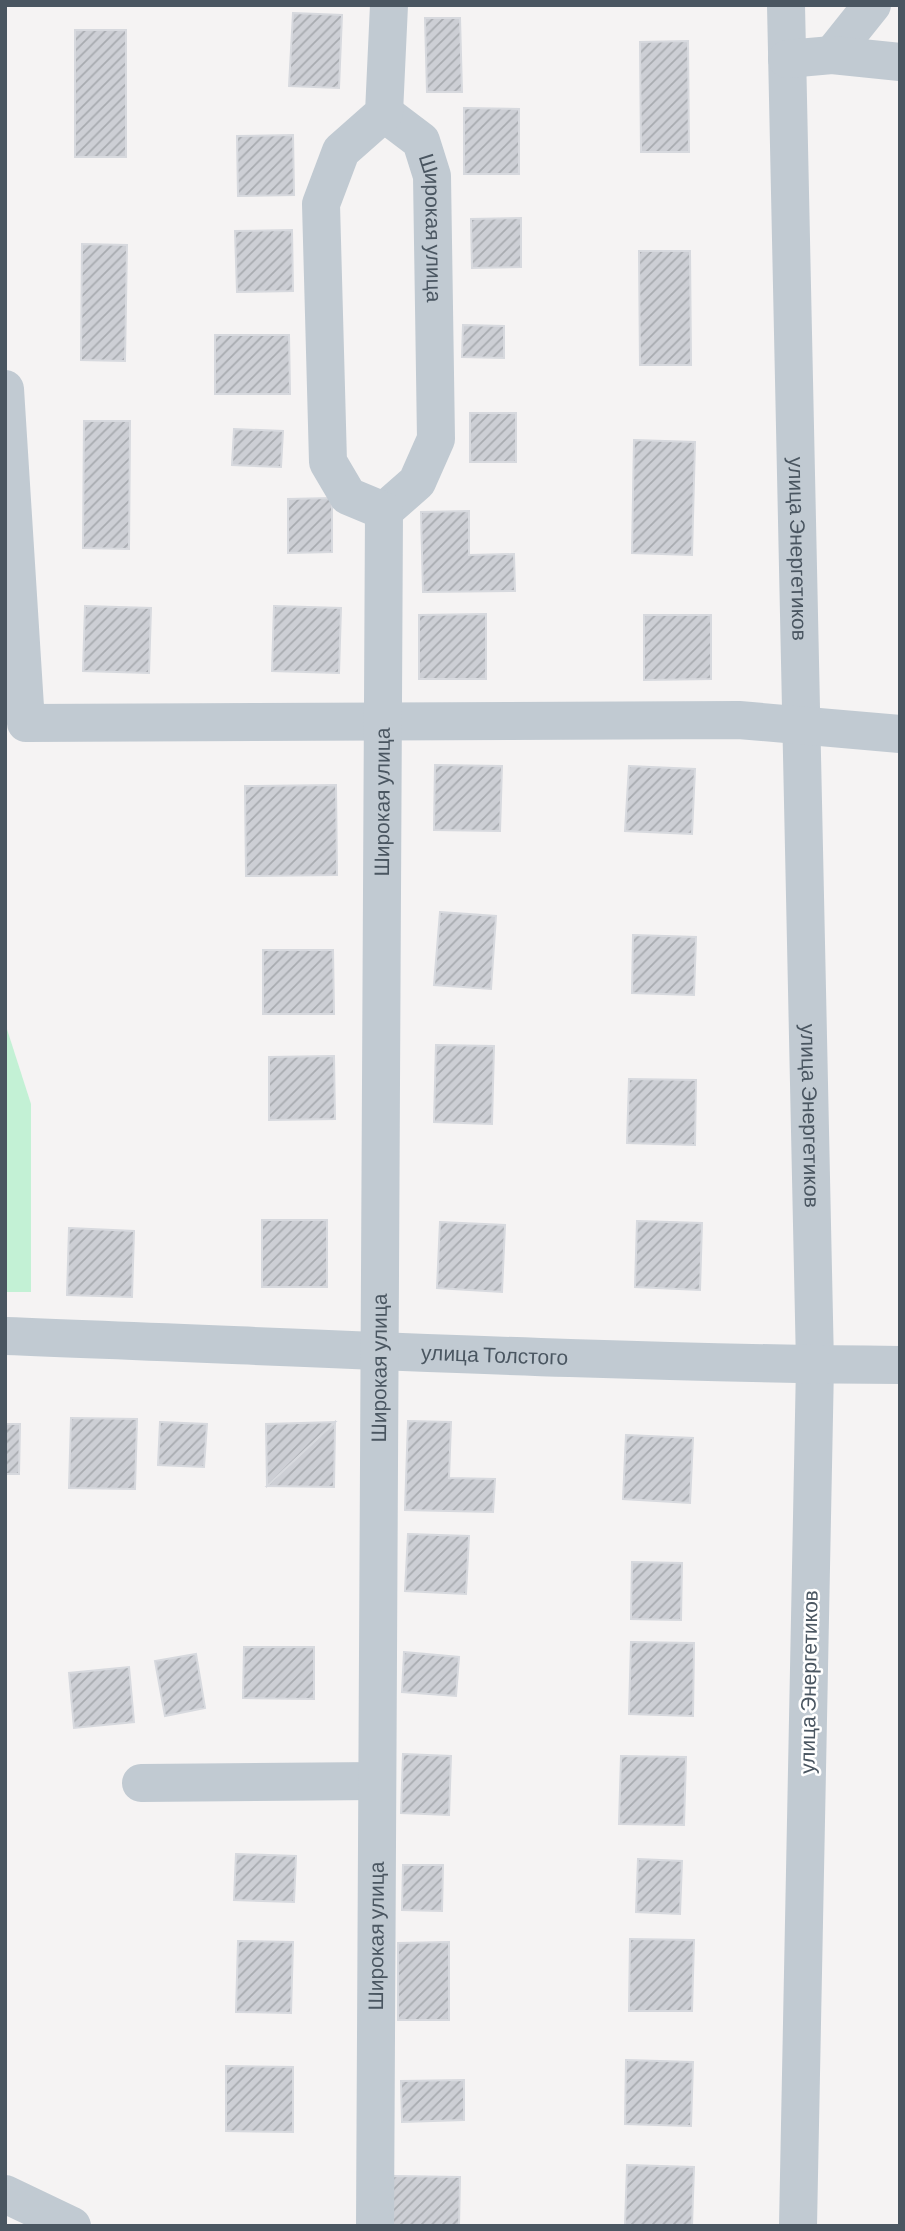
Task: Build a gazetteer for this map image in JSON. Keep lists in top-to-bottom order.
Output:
{
  "streets": {
    "street": ["Широкая улица", "улица Энергетиков", "улица Толстого"]
  },
  "crossings": [
    ["Широкая улица", "улица Толстого"],
    ["улица Энергетиков", "улица Толстого"]
  ]
}
